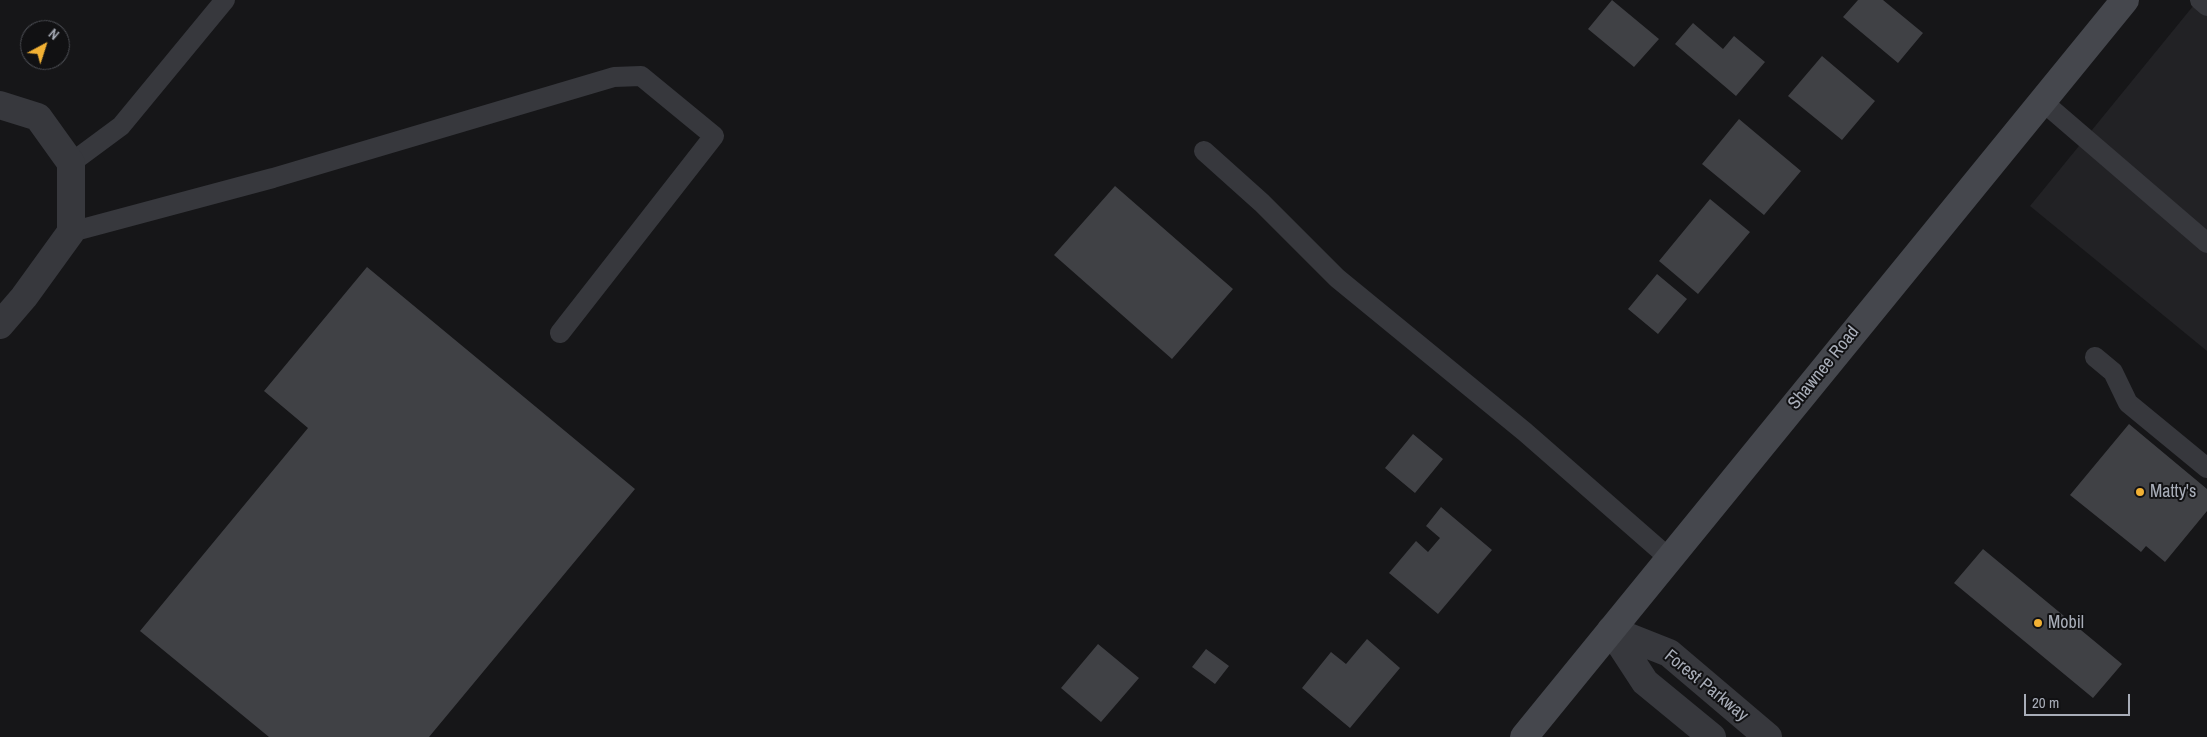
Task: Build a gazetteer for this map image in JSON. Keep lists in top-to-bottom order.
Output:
{
  "streets": {
    "main road": ["Shawnee Road"],
    "street": ["Forest Parkway"]
  },
  "crossings": [
    ["Shawnee Road", "Forest Parkway"]
  ],
  "places": ["Matty's", "Mobil"],
  "scale_bar": "20 m",
  "north": "top right"
}
